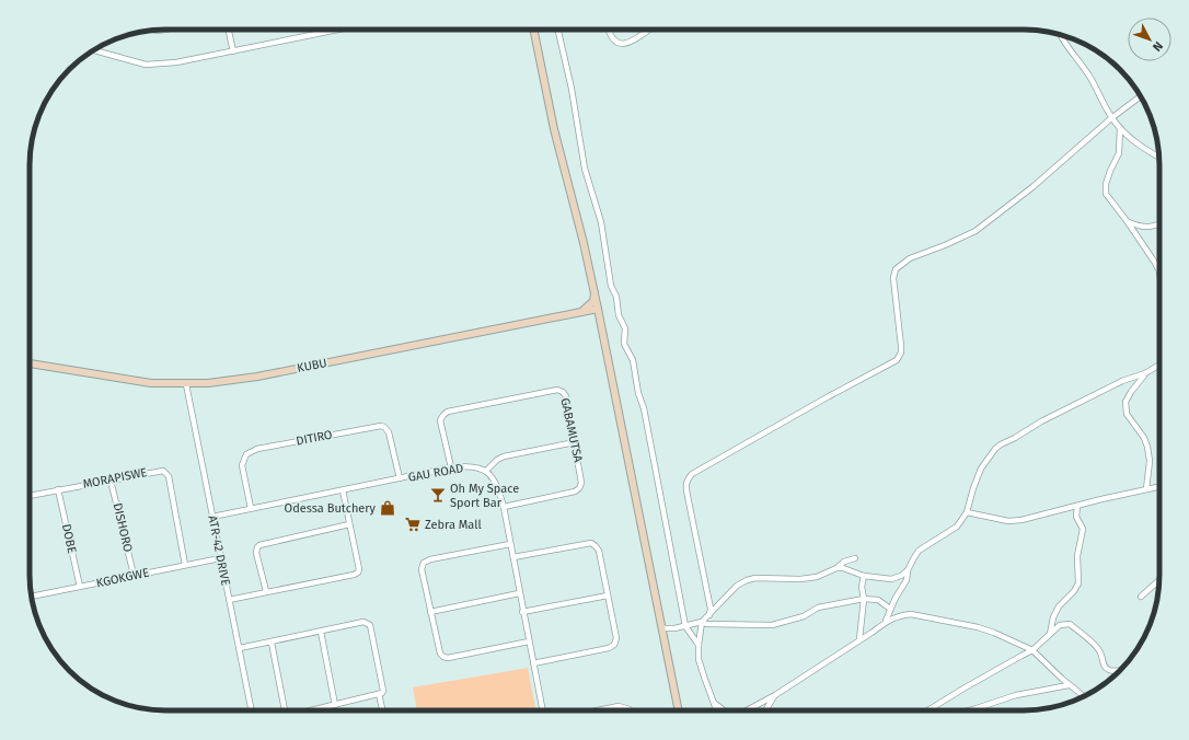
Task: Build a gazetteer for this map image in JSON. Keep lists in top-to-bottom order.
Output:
{
  "streets": {
    "main road": ["KUBU"],
    "street": [
      "GABAMUTSA",
      "DITIRO",
      "GAU ROAD",
      "MORAPISWE",
      "DISHORO",
      "DOBE",
      "ATR-42 DRIVE",
      "KGOKGWE"
    ]
  },
  "crossings": [
    ["KUBU", "ATR-42 DRIVE"],
    ["GABAMUTSA", "GAU ROAD"],
    ["DITIRO", "GAU ROAD"],
    ["GAU ROAD", "ATR-42 DRIVE"],
    ["MORAPISWE", "DISHORO"],
    ["MORAPISWE", "DOBE"],
    ["MORAPISWE", "KGOKGWE"],
    ["DISHORO", "KGOKGWE"],
    ["DOBE", "KGOKGWE"],
    ["ATR-42 DRIVE", "KGOKGWE"]
  ],
  "places": {
    "bar": ["Oh My Space Sport Bar"],
    "shop": ["Odessa Butchery"],
    "supermarket": ["Zebra Mall"]
  },
  "north": "bottom right"
}
